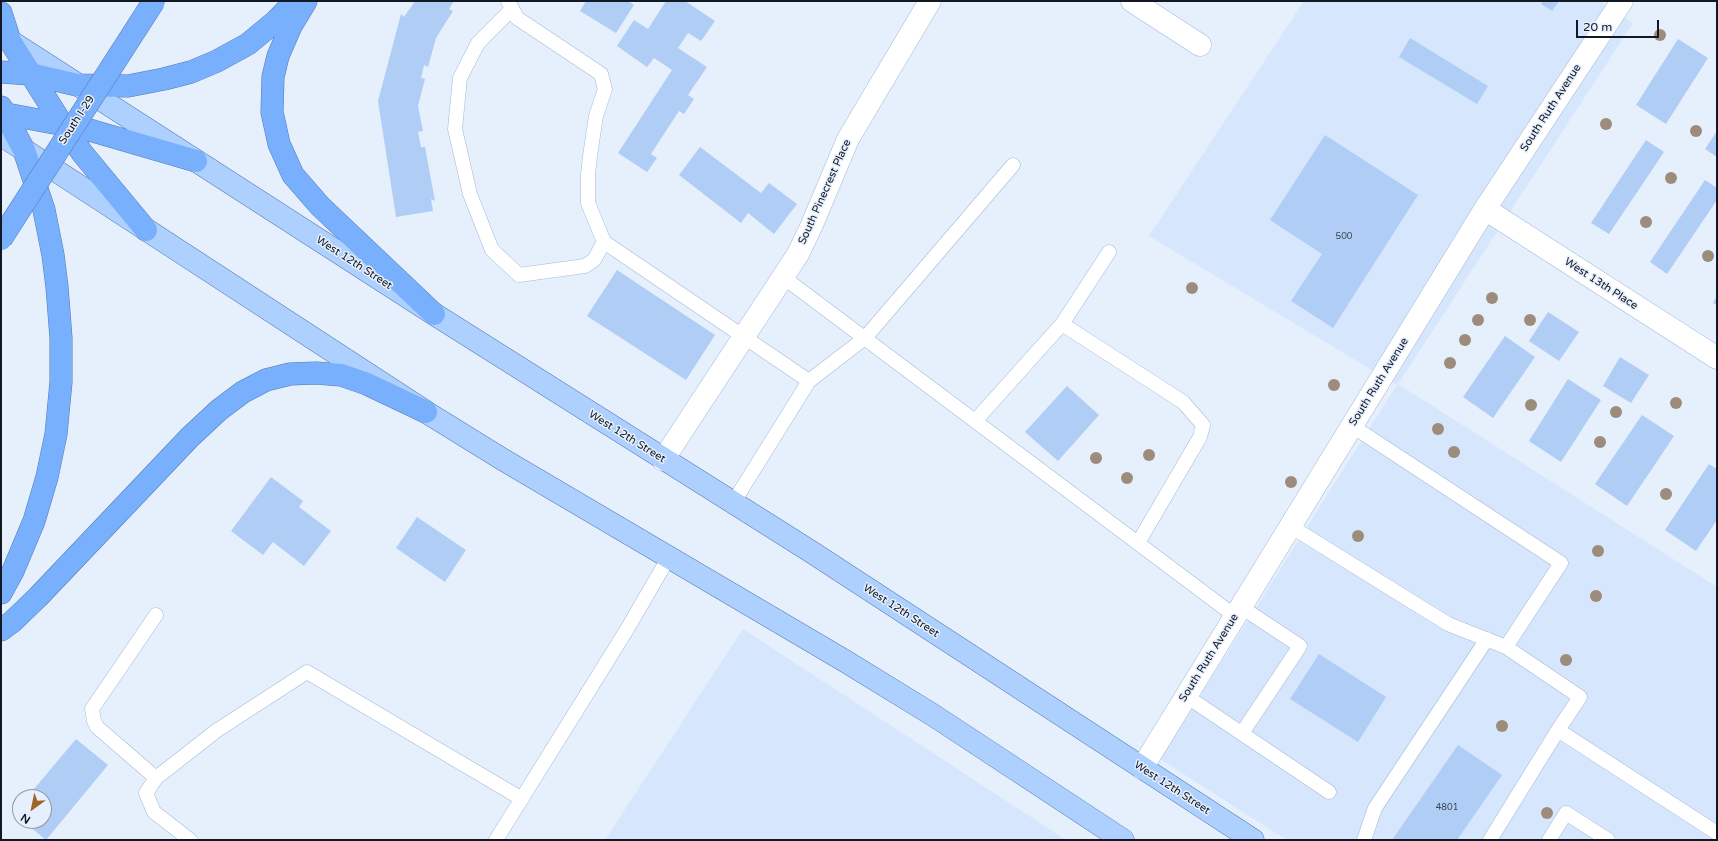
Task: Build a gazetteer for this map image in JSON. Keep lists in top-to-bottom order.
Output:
{
  "streets": {
    "highway": ["South I-29"],
    "main road": ["West 12th Street"],
    "street": ["South Ruth Avenue", "South Pinecrest Place", "West 13th Place"]
  },
  "crossings": [
    ["South Ruth Avenue", "West 12th Street"],
    ["South Ruth Avenue", "West 13th Place"],
    ["South Pinecrest Place", "West 12th Street"]
  ],
  "house_numbers": ["500", "4801"],
  "scale_bar": "20 m",
  "north": "bottom left"
}
